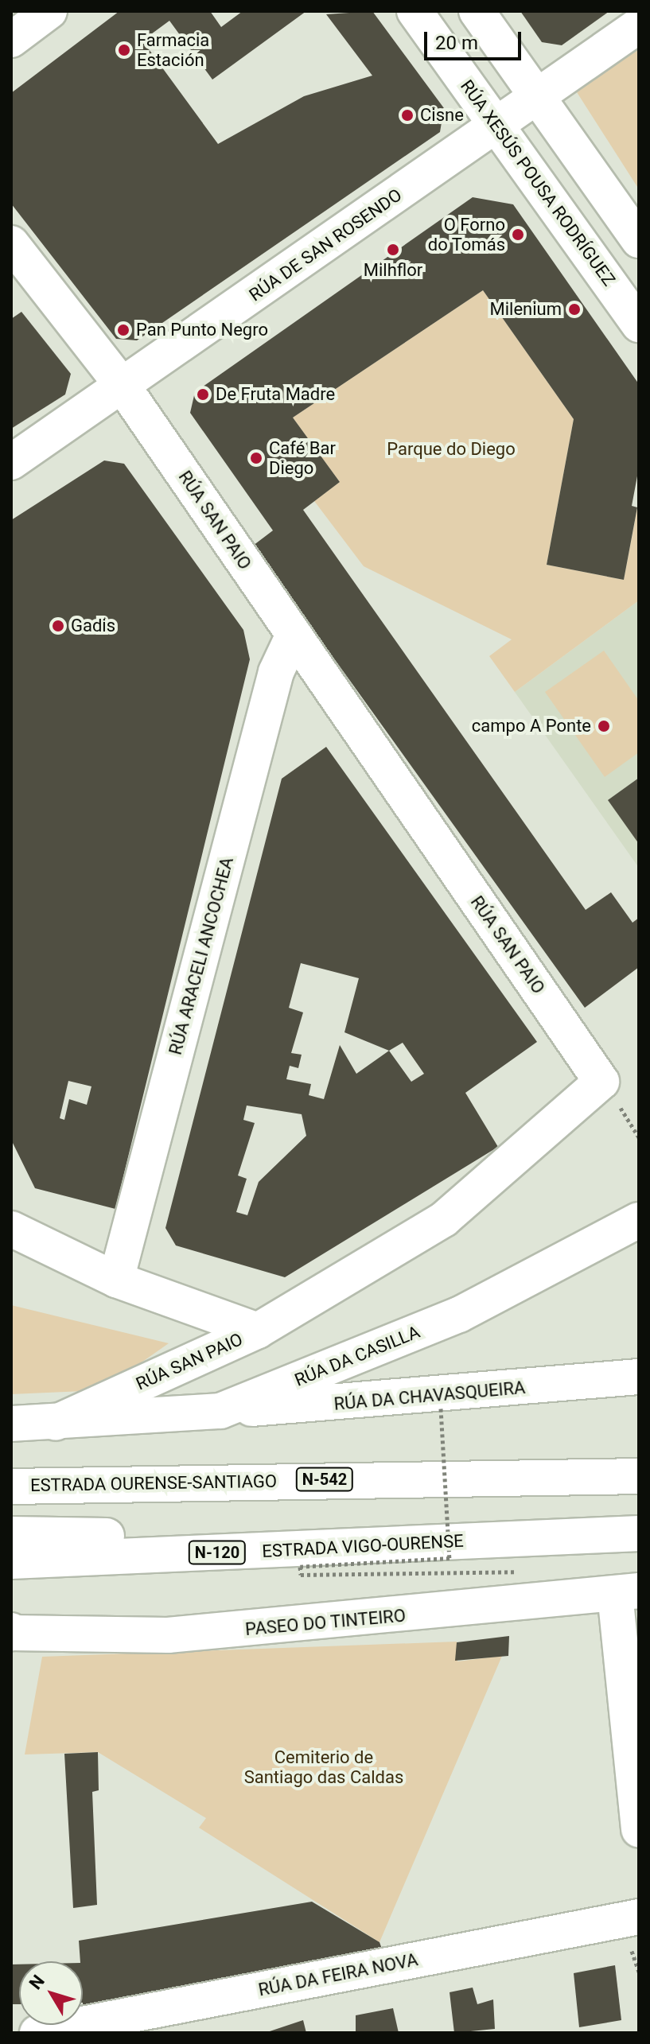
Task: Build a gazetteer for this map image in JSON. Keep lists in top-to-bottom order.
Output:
{
  "streets": {
    "main road": [
      "RÚA XESÚS POUSA RODRÍGUEZ",
      "RÚA DE SAN ROSENDO",
      "RÚA SAN PAIO",
      "RÚA ARACELI ANCOCHEA",
      "RÚA DA CASILLA",
      "RÚA DA CHAVASQUEIRA",
      "N-542",
      "ESTRADA OURENSE-SANTIAGO",
      "ESTRADA VIGO-OURENSE",
      "N-120",
      "PASEO DO TINTEIRO",
      "RÚA DA FEIRA NOVA"
    ]
  },
  "crossings": [
    ["RÚA XESÚS POUSA RODRÍGUEZ", "RÚA DE SAN ROSENDO"],
    ["RÚA DE SAN ROSENDO", "RÚA SAN PAIO"],
    ["RÚA SAN PAIO", "RÚA ARACELI ANCOCHEA"],
    ["RÚA SAN PAIO", "RÚA DA CASILLA"],
    ["RÚA DA CASILLA", "RÚA DA CHAVASQUEIRA"]
  ],
  "parks": ["Parque do Diego", "Cemiterio de Santiago das Caldas"],
  "places": [
    "Farmacia Estación",
    "Cisne",
    "O Forno do Tomás",
    "Milhflor",
    "Milenium",
    "Pan Punto Negro",
    "De Fruta Madre",
    "Café Bar Diego",
    "Gadis",
    "campo A Ponte"
  ],
  "scale_bar": "20 m",
  "north": "top left"
}
